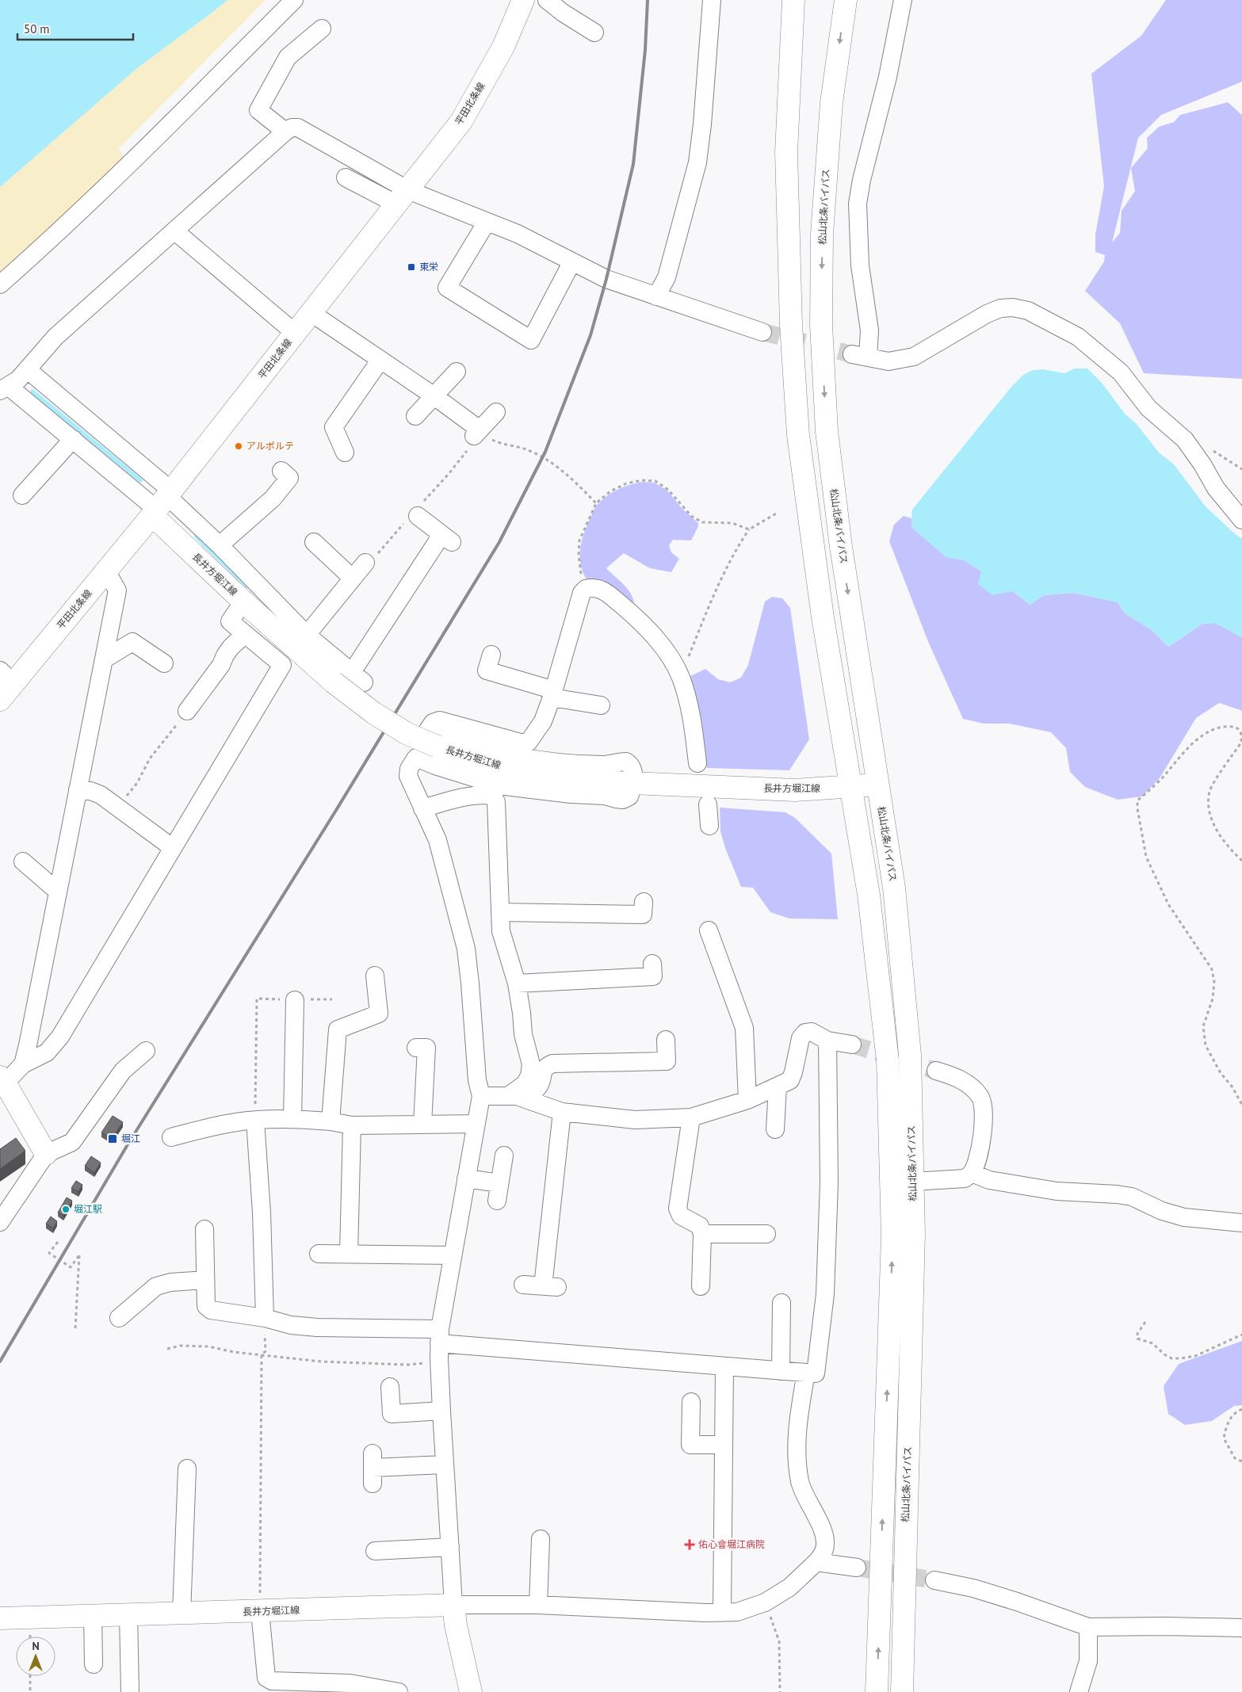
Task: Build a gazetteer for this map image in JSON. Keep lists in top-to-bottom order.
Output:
{
  "streets": {
    "main road": ["平田北条線", "松山北条バイパス", "長井方堀江線"]
  },
  "crossings": [
    ["平田北条線", "長井方堀江線"],
    ["松山北条バイパス", "長井方堀江線"]
  ],
  "places": {
    "transit": ["東栄", "堀江"],
    "other": ["アルポルテ", "堀江駅"],
    "health": ["佑心會堀江病院"]
  },
  "scale_bar": "50 m",
  "north": "top"
}
